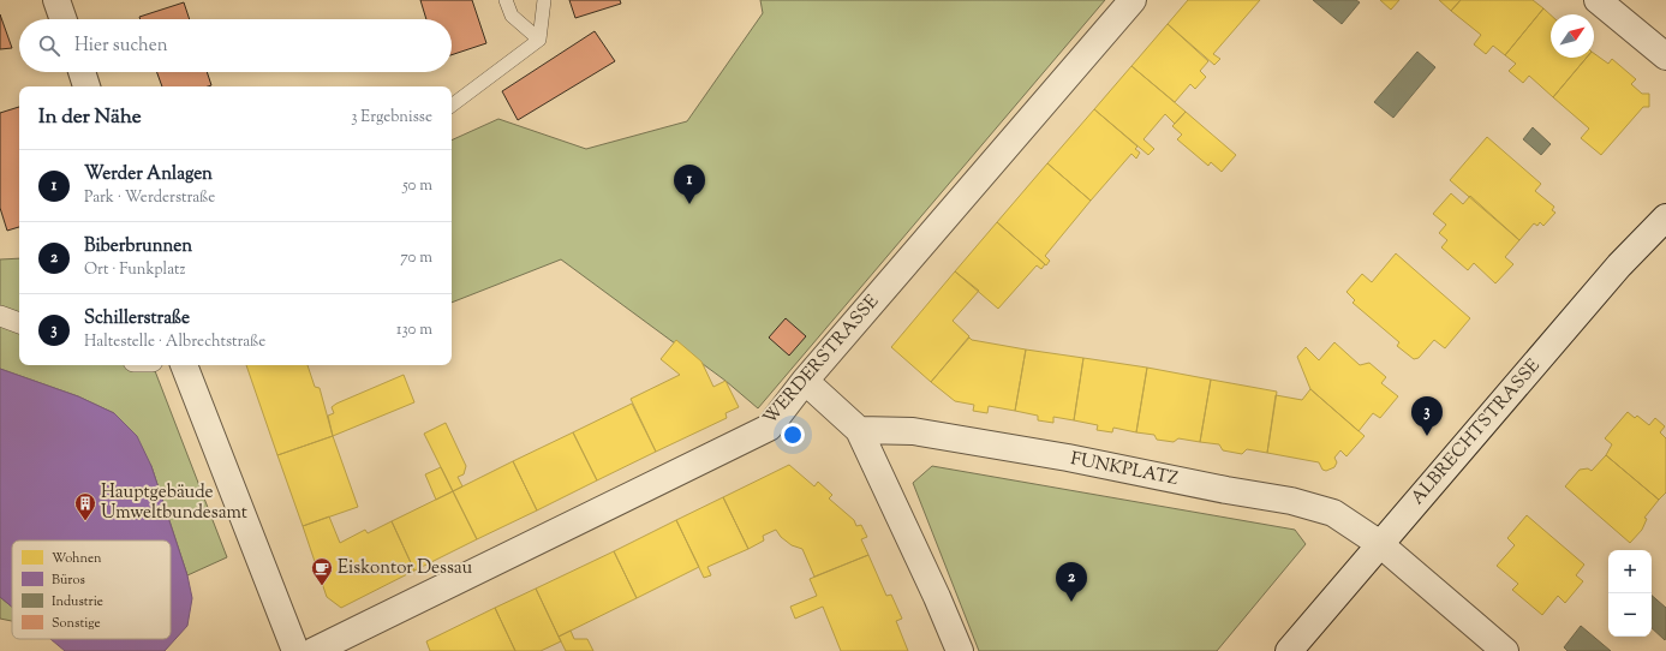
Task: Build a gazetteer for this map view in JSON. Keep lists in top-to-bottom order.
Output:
{
  "streets": {
    "street": ["WERDERSTRASSE", "ALBRECHTSTRASSE", "FUNKPLATZ"]
  },
  "crossings": [
    ["ALBRECHTSTRASSE", "FUNKPLATZ"]
  ],
  "places": {
    "building": ["Hauptgebäude Umweltbundesamt"],
    "cafe": ["Eiskontor Dessau"]
  },
  "legend": [
    "Wohnen",
    "Büros",
    "Industrie",
    "Sonstige"
  ],
  "north": "top right",
  "page": {
    "search": "Hier suchen",
    "heading": ["In der Nähe", "3 Ergebnisse"],
    "list": [
      {
        "mark": "1",
        "name": "Werder Anlagen",
        "note": "Park · Werderstraße",
        "value": "50 m"
      },
      {
        "mark": "2",
        "name": "Biberbrunnen",
        "note": "Ort · Funkplatz",
        "value": "70 m"
      },
      {
        "mark": "3",
        "name": "Schillerstraße",
        "note": "Haltestelle · Albrechtstraße",
        "value": "130 m"
      }
    ],
    "pins": ["1", "3", "2"],
    "map_buttons": ["+", "−"]
  }
}
